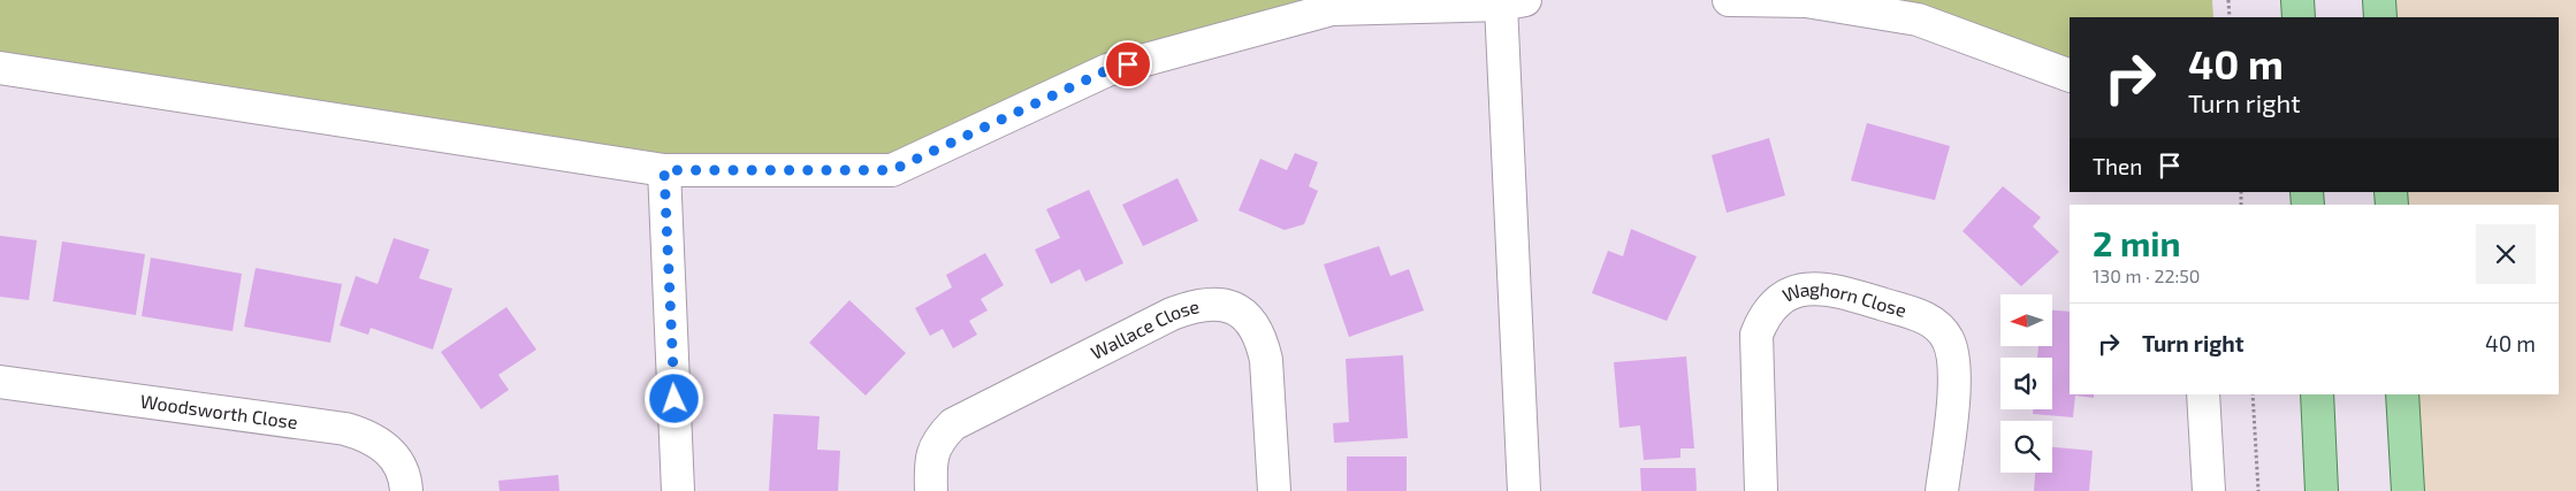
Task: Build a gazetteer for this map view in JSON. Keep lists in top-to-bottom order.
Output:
{
  "streets": {
    "street": ["Waghorn Close", "Wallace Close", "Woodsworth Close"]
  },
  "north": "left",
  "page": {
    "turn": ["40 m", "Turn right"],
    "then": "Then",
    "heading": ["2 min", "130 m · 22:50"],
    "list": [
      {
        "name": "Turn right",
        "value": "40 m"
      }
    ]
  }
}
